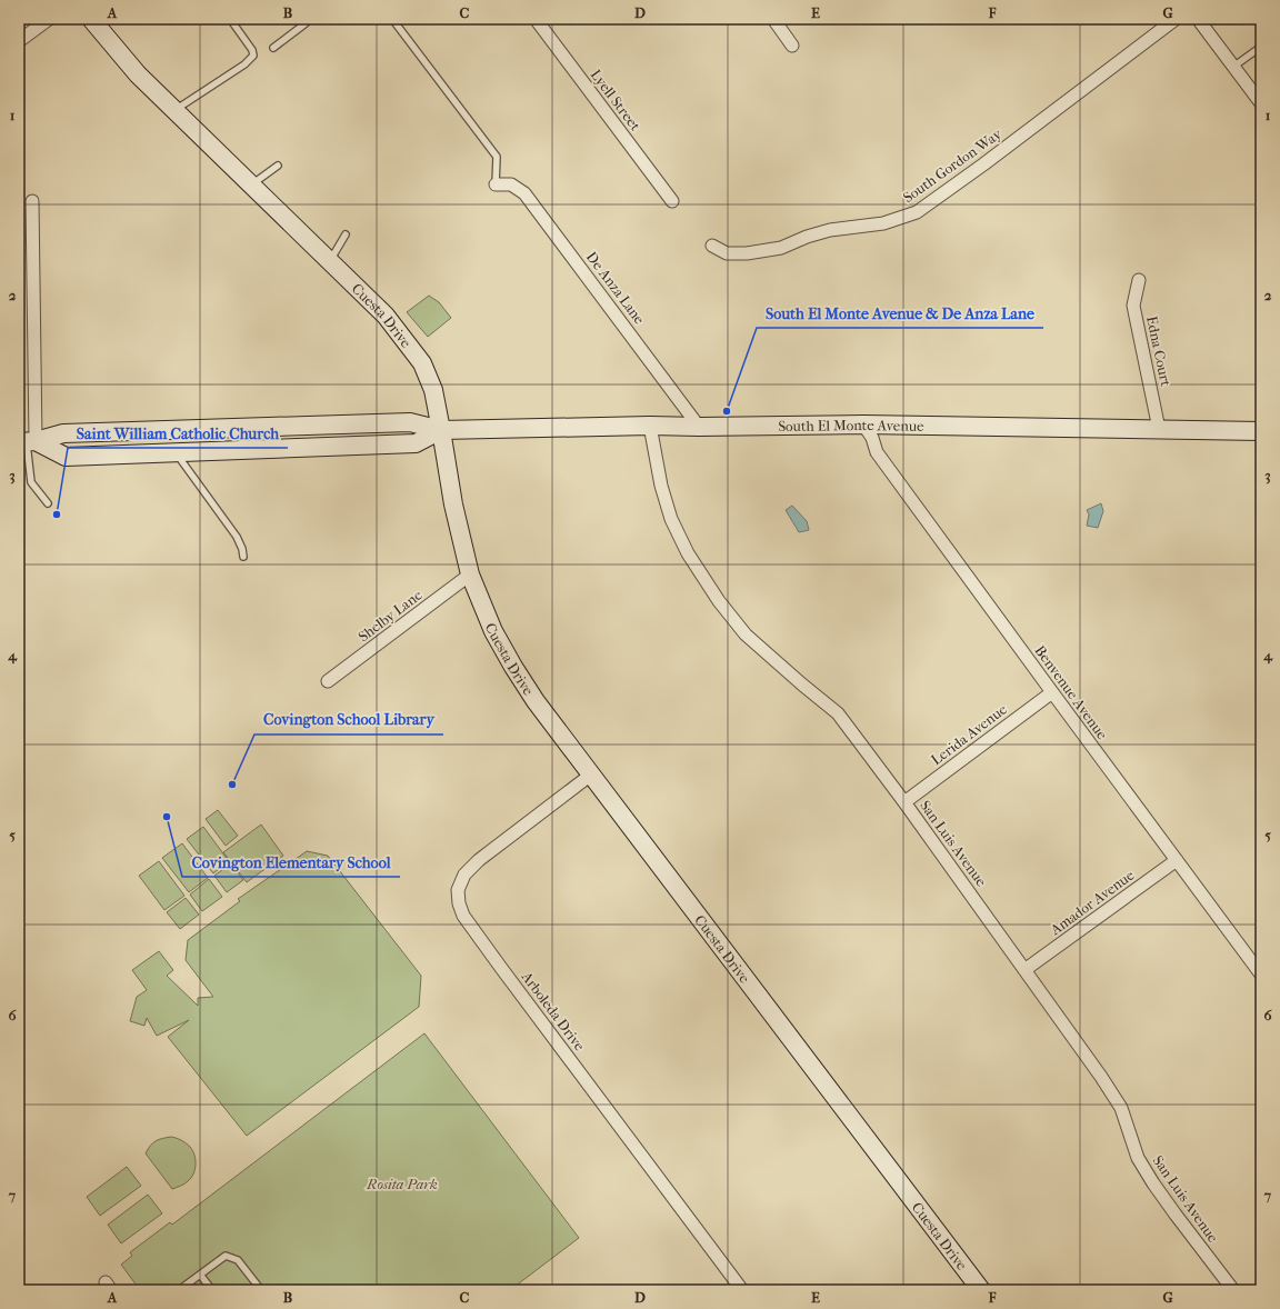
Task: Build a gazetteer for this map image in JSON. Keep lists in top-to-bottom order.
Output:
{
  "streets": {
    "main road": ["Cuesta Drive", "South El Monte Avenue"],
    "street": [
      "Lyell Street",
      "South Gordon Way",
      "De Anza Lane",
      "Edna Court",
      "Shelby Lane",
      "Benvenue Avenue",
      "Lerida Avenue",
      "San Luis Avenue",
      "Amador Avenue",
      "Arboleda Drive"
    ]
  },
  "crossings": [
    ["De Anza Lane", "South El Monte Avenue"],
    ["Cuesta Drive", "South El Monte Avenue"],
    ["Cuesta Drive", "Shelby Lane"],
    ["Cuesta Drive", "Arboleda Drive"],
    ["Edna Court", "South El Monte Avenue"],
    ["South El Monte Avenue", "Benvenue Avenue"],
    ["South El Monte Avenue", "San Luis Avenue"],
    ["Benvenue Avenue", "Lerida Avenue"],
    ["Benvenue Avenue", "Amador Avenue"],
    ["Lerida Avenue", "San Luis Avenue"],
    ["San Luis Avenue", "Amador Avenue"]
  ],
  "parks": ["Rosita Park"],
  "places": [
    "South El Monte Avenue & De Anza Lane",
    "Saint William Catholic Church",
    "Covington School Library",
    "Covington Elementary School"
  ],
  "grid": {
    "columns": [
      "A",
      "B",
      "C",
      "D",
      "E",
      "F",
      "G"
    ],
    "rows": [
      "1",
      "2",
      "3",
      "4",
      "5",
      "6",
      "7"
    ]
  }
}
